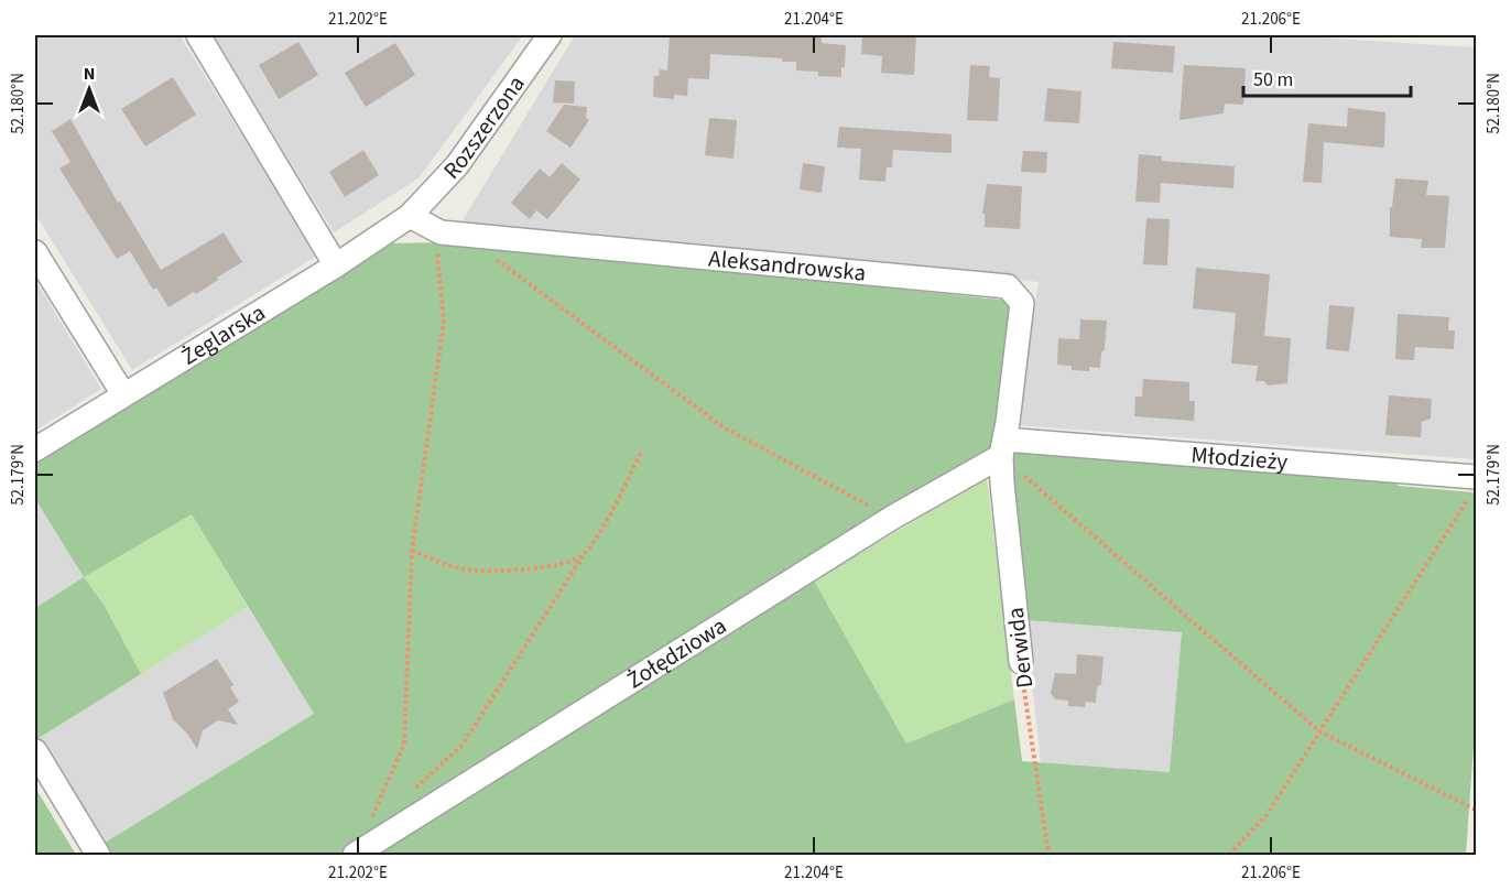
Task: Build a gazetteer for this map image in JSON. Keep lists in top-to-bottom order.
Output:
{
  "streets": {
    "street": [
      "Rozszerzona",
      "Aleksandrowska",
      "Żeglarska",
      "Młodzieży",
      "Derwida",
      "Żołędziowa"
    ]
  },
  "crossings": [
    ["Rozszerzona", "Aleksandrowska"],
    ["Rozszerzona", "Żeglarska"],
    ["Aleksandrowska", "Żeglarska"],
    ["Aleksandrowska", "Młodzieży"],
    ["Aleksandrowska", "Derwida"],
    ["Aleksandrowska", "Żołędziowa"],
    ["Młodzieży", "Derwida"],
    ["Młodzieży", "Żołędziowa"],
    ["Derwida", "Żołędziowa"]
  ],
  "scale_bar": "50 m",
  "north": "top",
  "coordinates": [
    "21.202°E",
    "21.204°E",
    "21.206°E",
    "52.180°N",
    "52.179°N"
  ]
}
